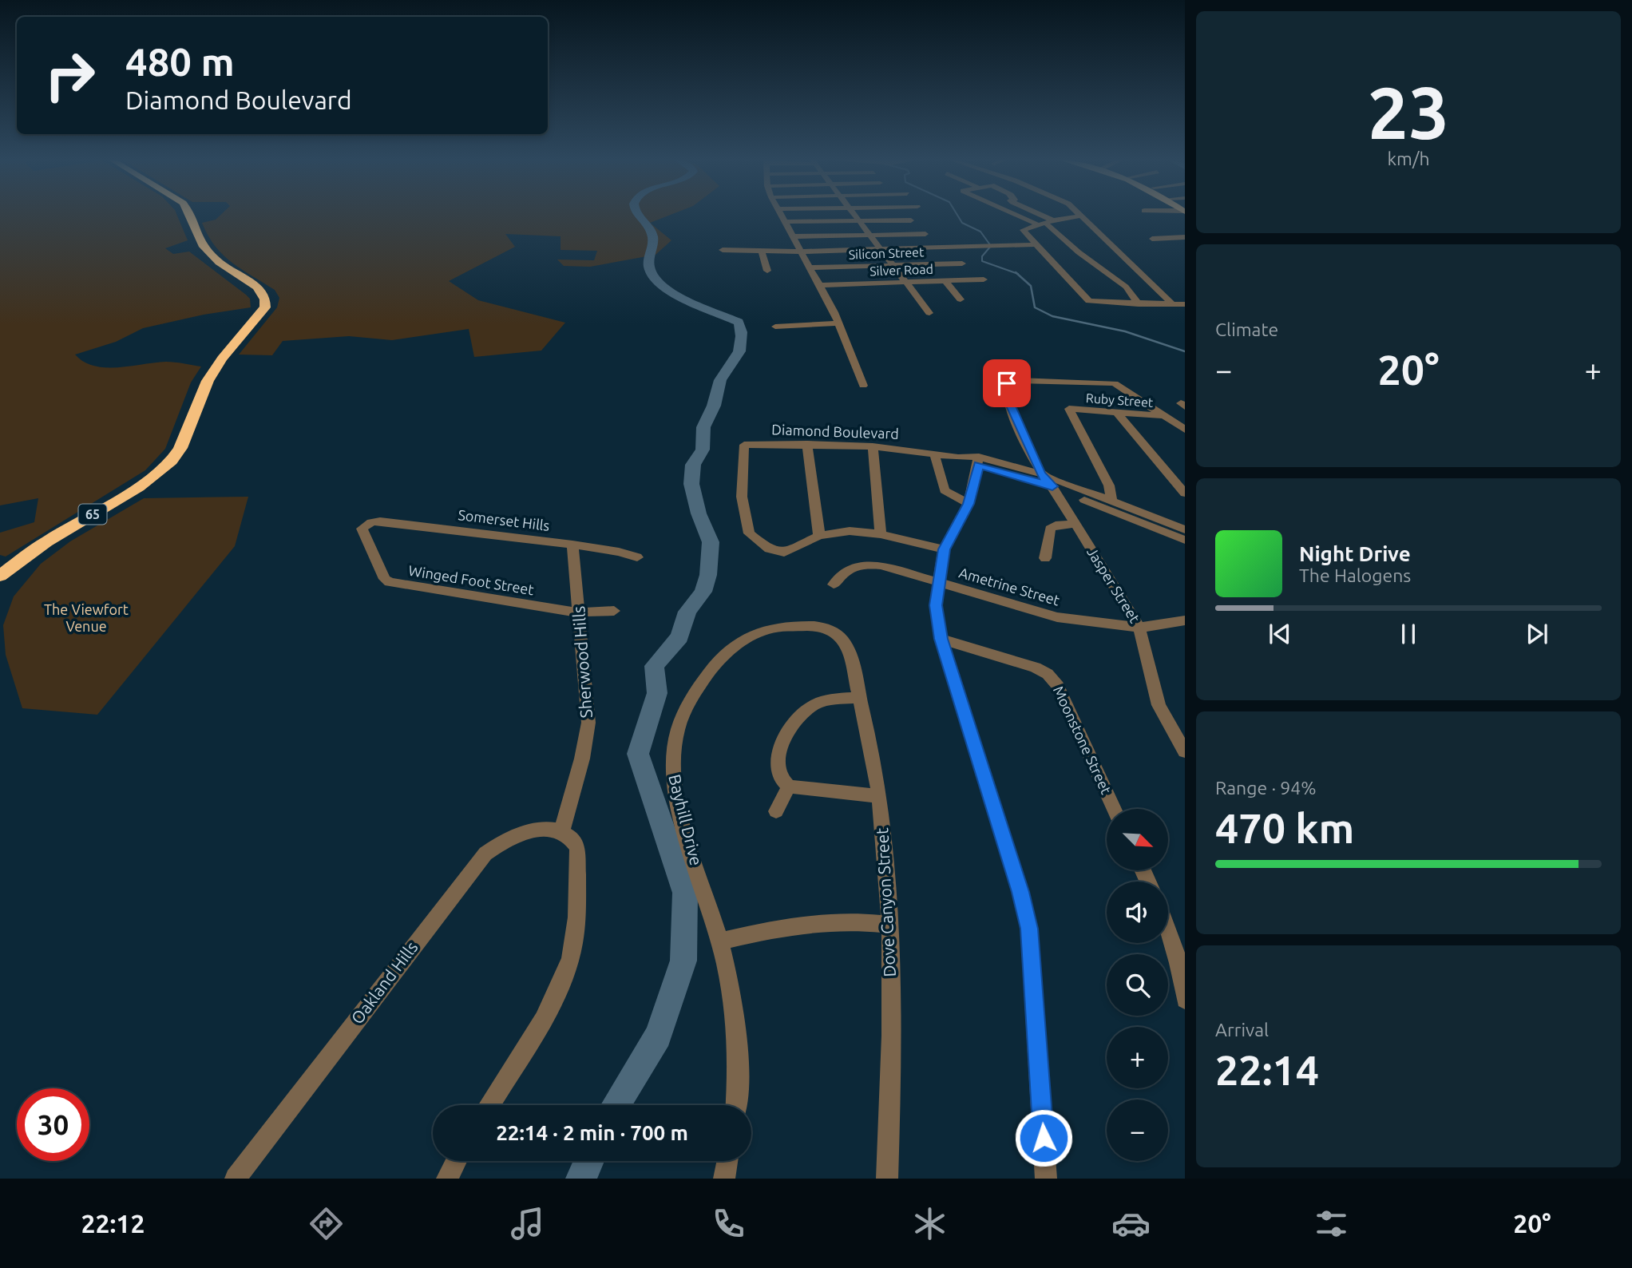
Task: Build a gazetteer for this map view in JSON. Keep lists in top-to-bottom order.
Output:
{
  "streets": {
    "highway": ["65"],
    "street": [
      "Silicon Street",
      "Silver Road",
      "Ruby Street",
      "Diamond Boulevard",
      "Somerset Hills",
      "Winged Foot Street",
      "Jasper Street",
      "Ametrine Street",
      "Sherwood Hills",
      "Moonstone Street",
      "Bayhill Drive",
      "Dove Canyon Street",
      "Oakland Hills"
    ]
  },
  "crossings": [
    ["Ruby Street", "Diamond Boulevard"],
    ["Diamond Boulevard", "Jasper Street"],
    ["Somerset Hills", "Winged Foot Street"],
    ["Somerset Hills", "Sherwood Hills"],
    ["Winged Foot Street", "Sherwood Hills"],
    ["Jasper Street", "Ametrine Street"],
    ["Sherwood Hills", "Oakland Hills"],
    ["Bayhill Drive", "Dove Canyon Street"]
  ],
  "parks": ["The Viewfort Venue"],
  "north": "bottom right",
  "page": {
    "tile": [
      ["23", "km/h"],
      "Climate",
      ["Range · 94%", "470 km"],
      ["Arrival", "22:14"]
    ],
    "turn": ["480 m", "Diamond Boulevard"],
    "heat": ["−", "20°", "+"],
    "song": ["Night Drive", "The Halogens"],
    "map_buttons": ["+", "−"],
    "limit": "30",
    "trip": "22:14 · 2 min · 700 m",
    "tabs": ["22:12", "20°"]
  }
}
